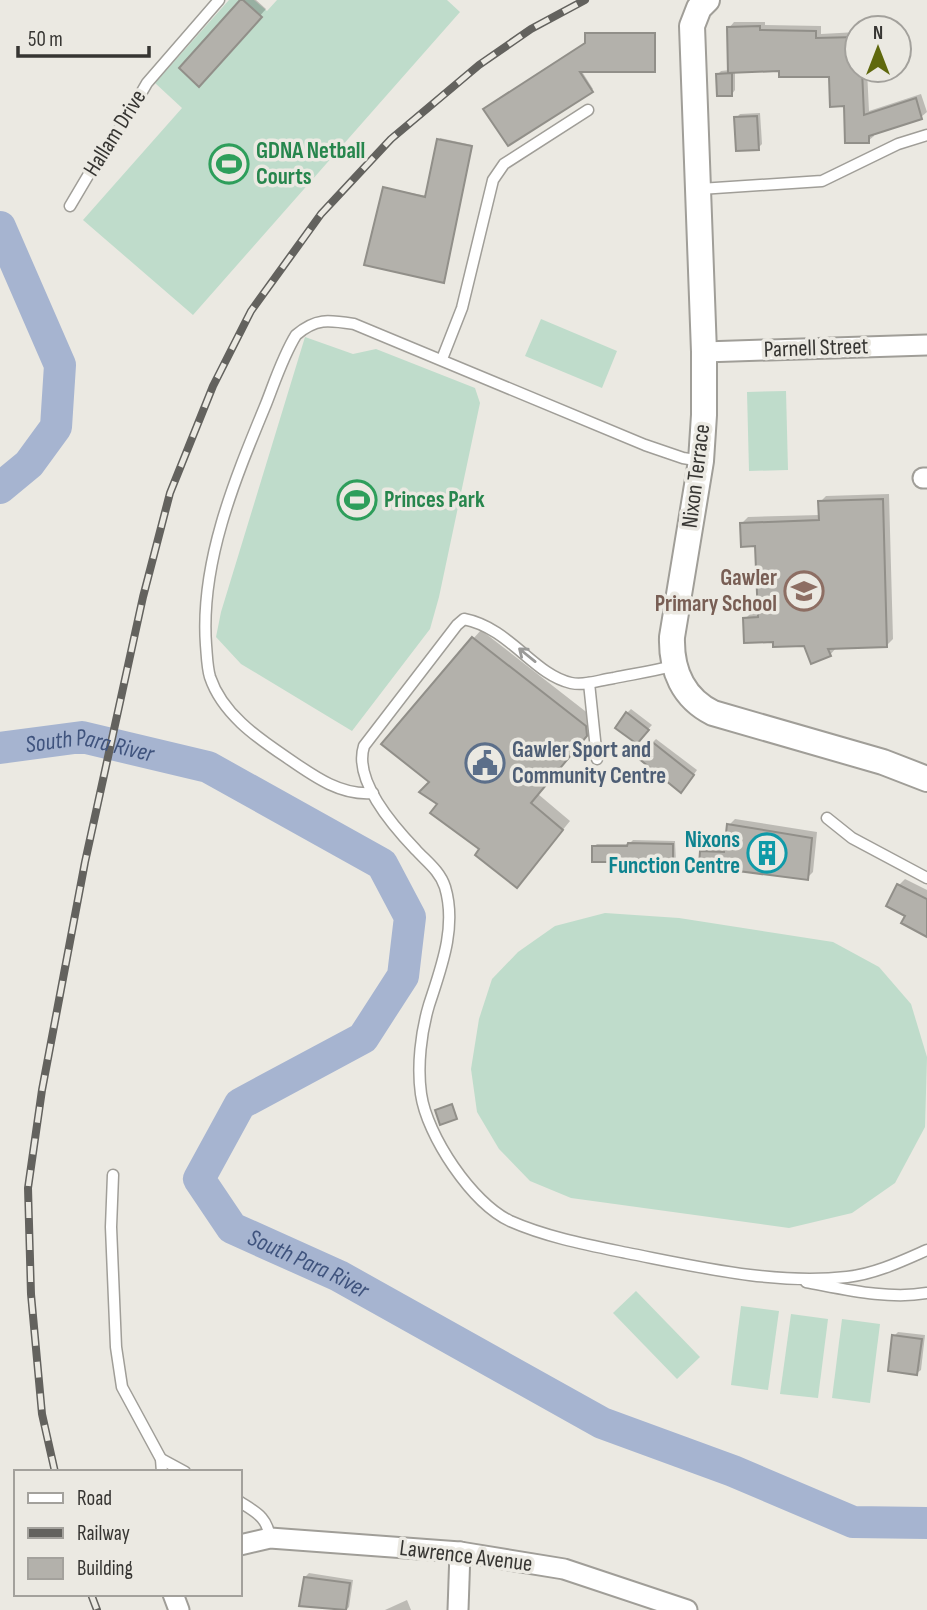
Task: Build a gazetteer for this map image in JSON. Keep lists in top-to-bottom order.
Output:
{
  "streets": {
    "street": ["Parnell Street", "Nixon Terrace", "Lawrence Avenue"],
    "lane": ["Hallam Drive"]
  },
  "crossings": [
    ["Parnell Street", "Nixon Terrace"]
  ],
  "water": ["South Para River"],
  "places": {
    "sports": ["GDNA Netball Courts", "Princes Park"],
    "school or university": ["Gawler Primary School"],
    "public building": ["Gawler Sport and Community Centre"],
    "building": ["Nixons Function Centre"]
  },
  "legend": ["Road", "Railway", "Building"],
  "scale_bar": "50 m",
  "north": "top"
}
